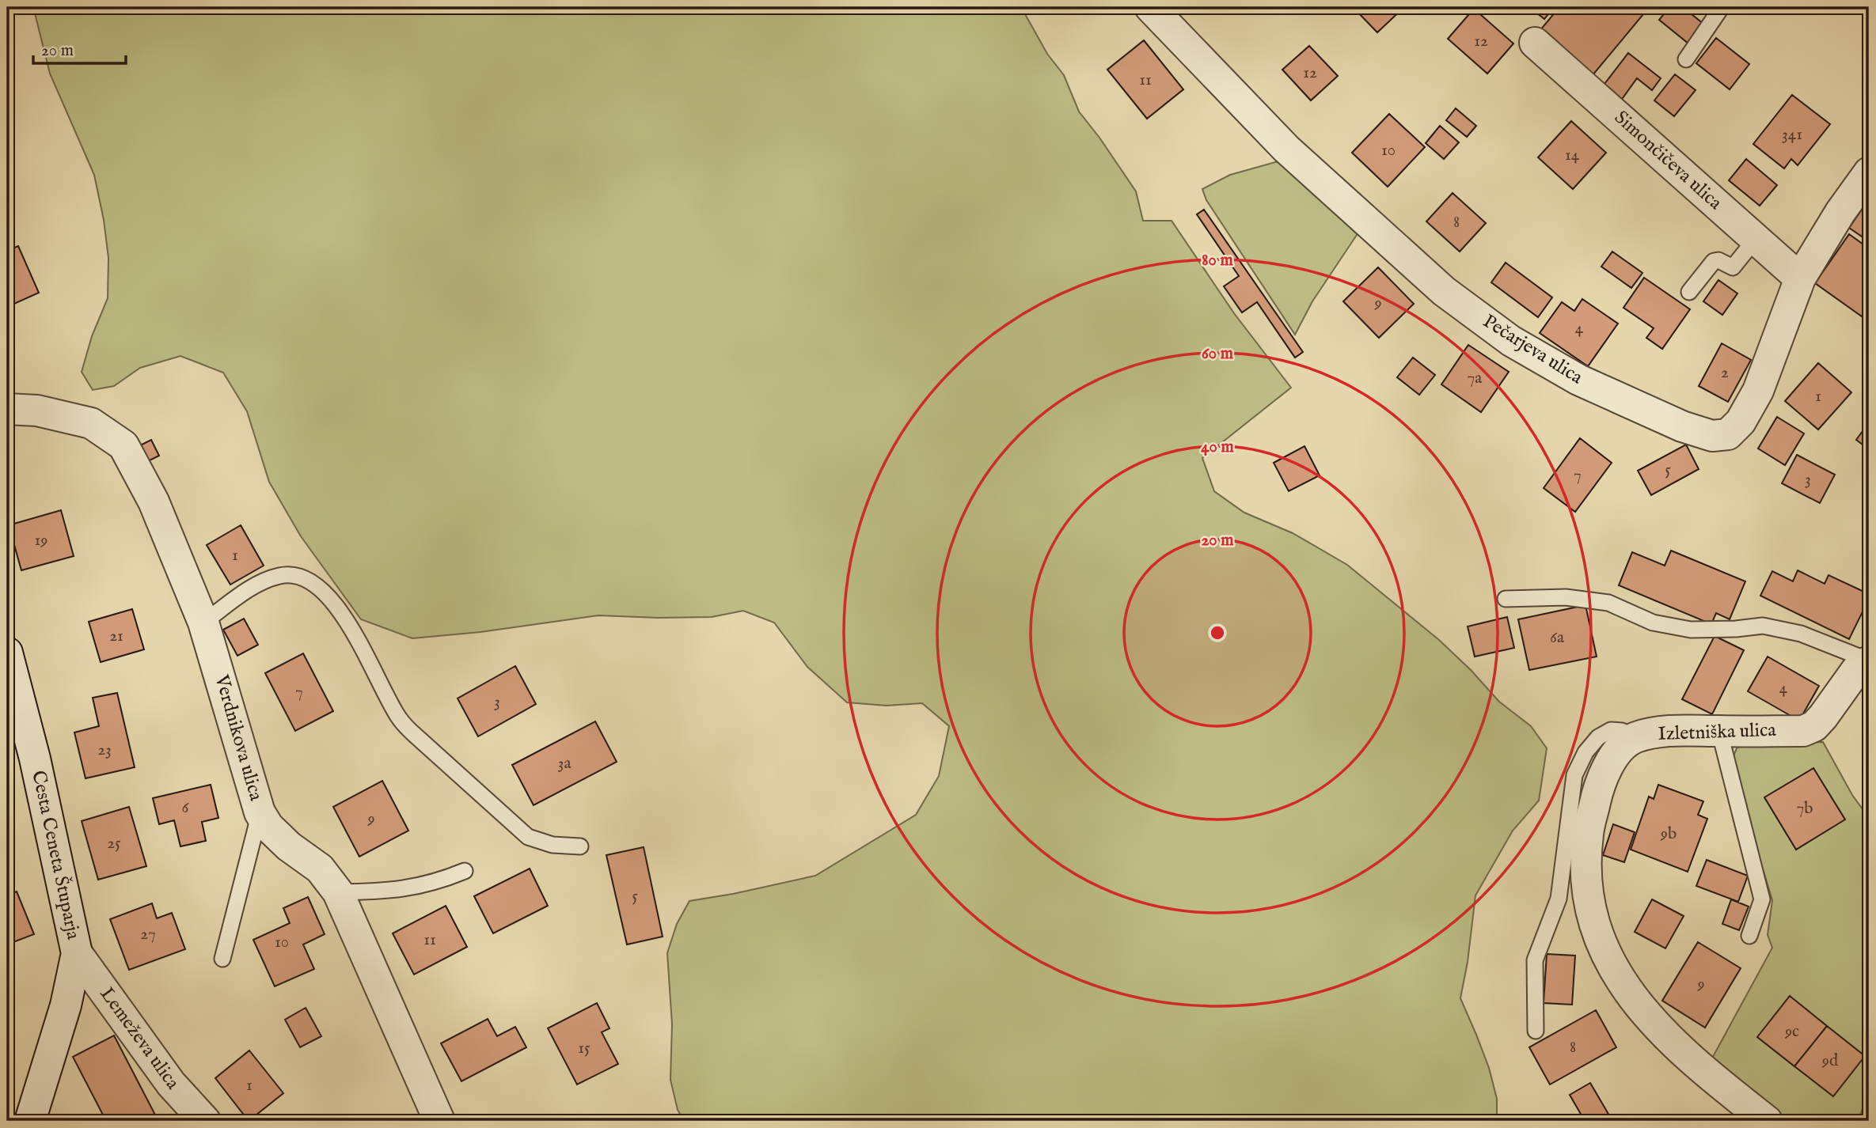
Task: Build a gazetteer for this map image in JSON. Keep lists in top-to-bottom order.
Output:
{
  "streets": {
    "street": [
      "Simončičeva ulica",
      "Pečarjeva ulica",
      "Izletniška ulica",
      "Verdnikova ulica",
      "Cesta Ceneta Štuparja",
      "Lemeževa ulica"
    ]
  },
  "crossings": [
    ["Simončičeva ulica", "Pečarjeva ulica"],
    ["Cesta Ceneta Štuparja", "Lemeževa ulica"]
  ],
  "house_numbers": [
    "12",
    "12",
    "11",
    "341",
    "10",
    "14",
    "8",
    "9",
    "4",
    "2",
    "7a",
    "1",
    "5",
    "7",
    "3",
    "19",
    "1",
    "21",
    "6a",
    "4",
    "7",
    "3",
    "23",
    "3a",
    "6",
    "7b",
    "9",
    "9b",
    "25",
    "5",
    "27",
    "11",
    "10",
    "9",
    "9c",
    "8",
    "15",
    "9d",
    "1"
  ],
  "scale_bar": "20 m",
  "rings": [
    "80 m",
    "60 m",
    "40 m",
    "20 m"
  ]
}
